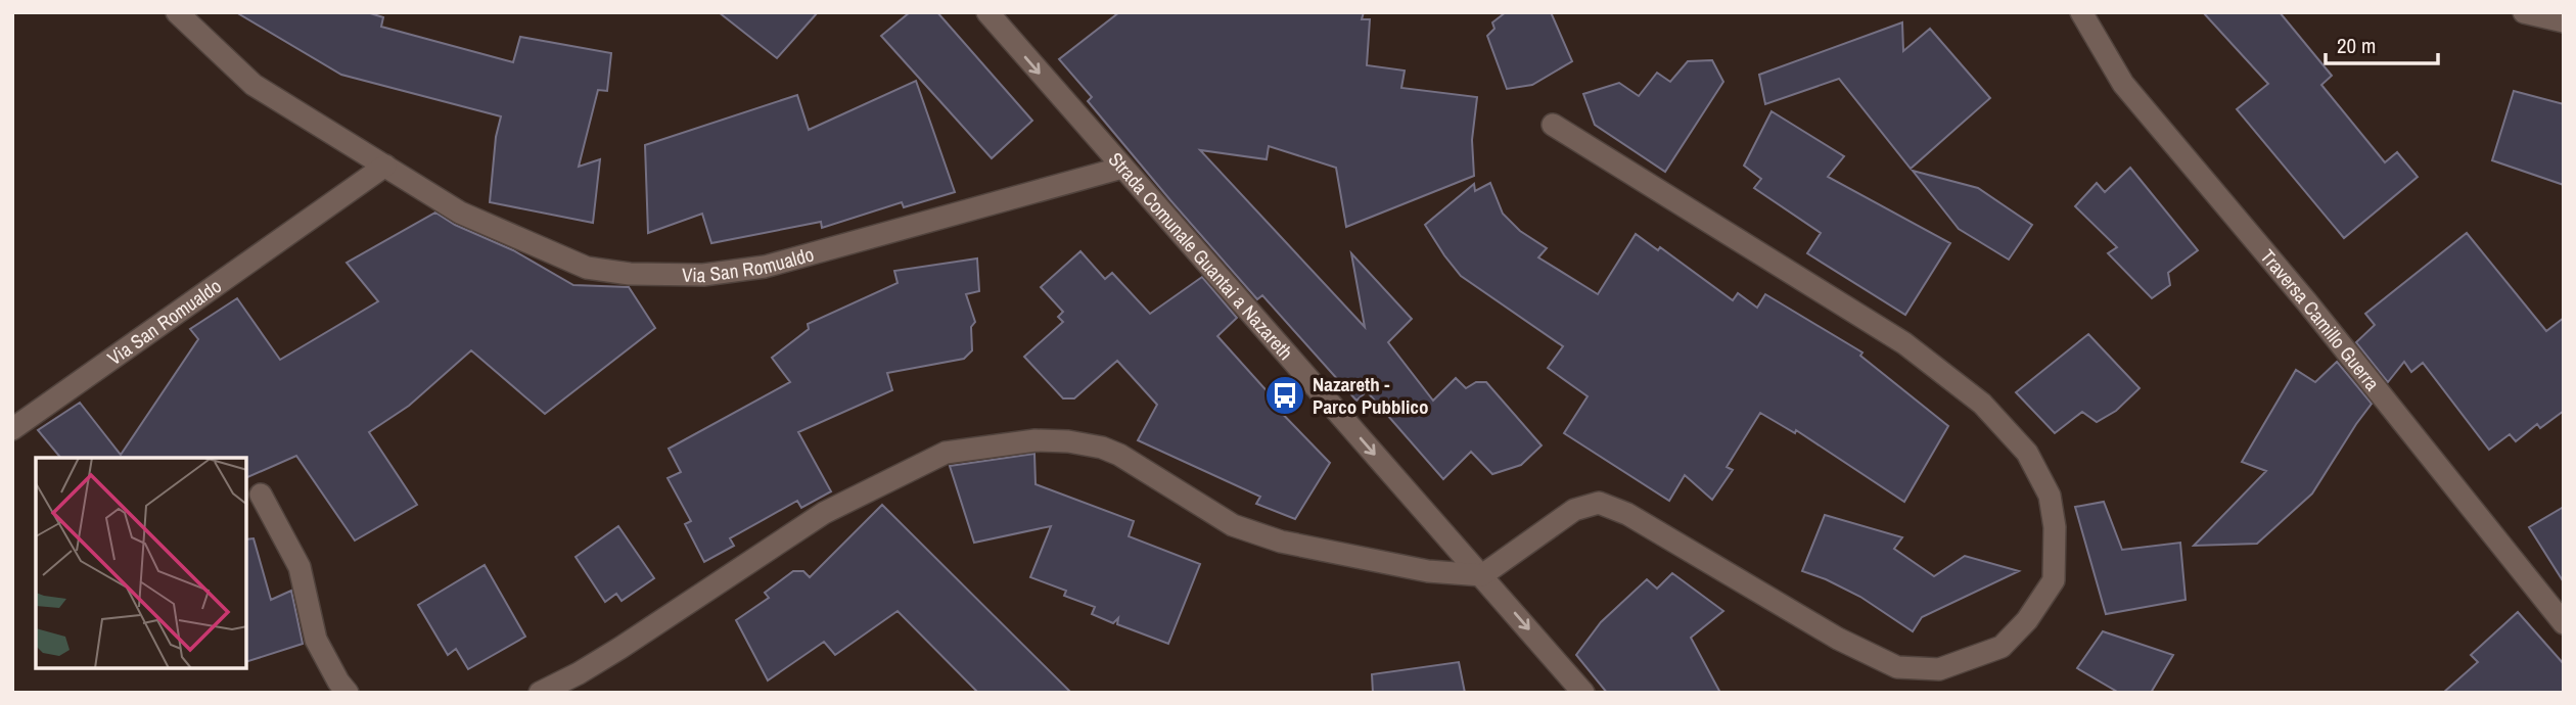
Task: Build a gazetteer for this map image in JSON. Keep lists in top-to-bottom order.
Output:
{
  "streets": {
    "street": ["Strada Comunale Guantai a Nazareth", "Via San Romualdo", "Traversa Camillo Guerra"]
  },
  "crossings": [
    ["Strada Comunale Guantai a Nazareth", "Via San Romualdo"]
  ],
  "one_way": ["Strada Comunale Guantai a Nazareth"],
  "places": {
    "bus stop": ["Nazareth - Parco Pubblico"]
  },
  "scale_bar": "20 m"
}
